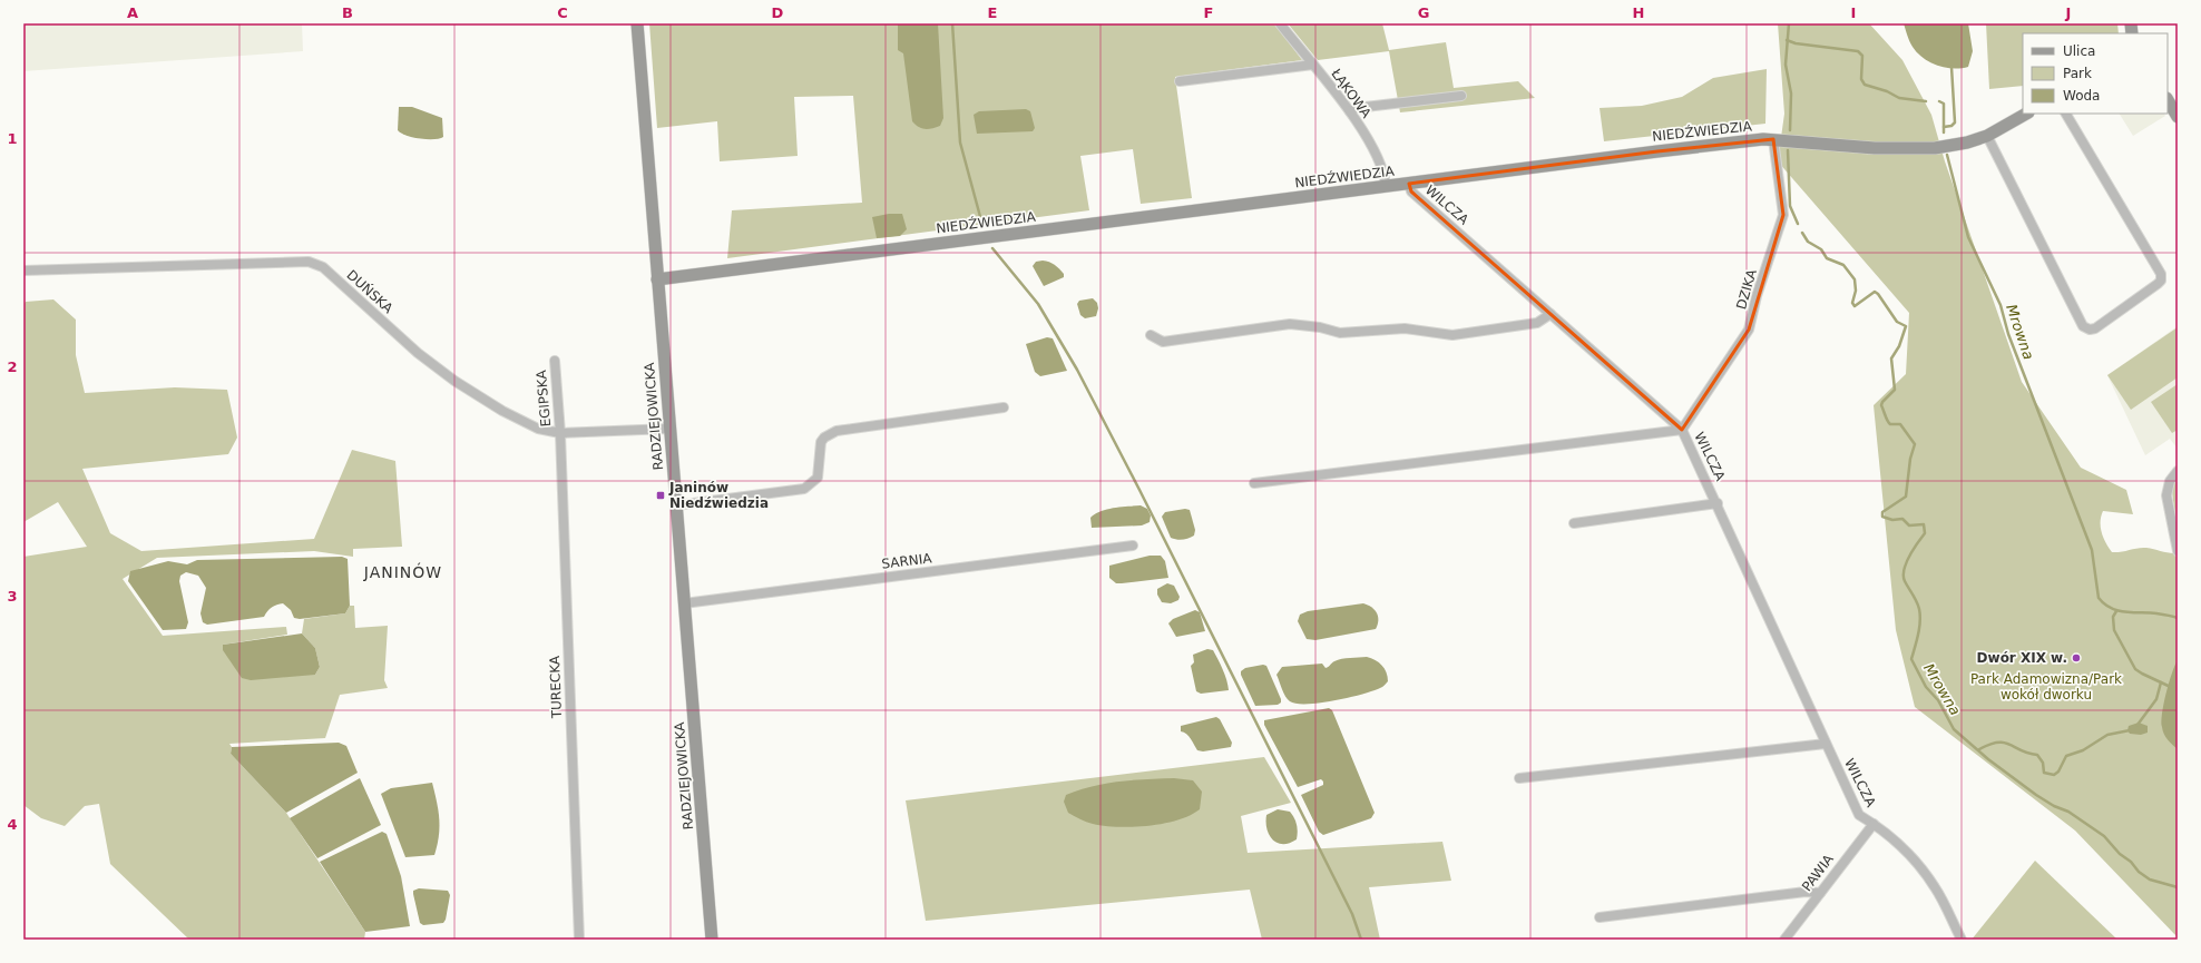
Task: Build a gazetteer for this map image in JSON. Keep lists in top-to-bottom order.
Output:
{
  "streets": {
    "street": [
      "ŁĄKOWA",
      "NIEDŹWIEDZIA",
      "WILCZA",
      "DZIKA",
      "DUŃSKA",
      "EGIPSKA",
      "RADZIEJOWICKA",
      "SARNIA",
      "TURECKA",
      "PAWIA"
    ]
  },
  "crossings": [
    ["ŁĄKOWA", "NIEDŹWIEDZIA"],
    ["NIEDŹWIEDZIA", "WILCZA"],
    ["NIEDŹWIEDZIA", "DZIKA"],
    ["NIEDŹWIEDZIA", "RADZIEJOWICKA"],
    ["WILCZA", "DZIKA"],
    ["WILCZA", "PAWIA"],
    ["DUŃSKA", "EGIPSKA"],
    ["DUŃSKA", "RADZIEJOWICKA"],
    ["DUŃSKA", "TURECKA"],
    ["EGIPSKA", "TURECKA"],
    ["RADZIEJOWICKA", "SARNIA"]
  ],
  "districts": ["JANINÓW"],
  "water": ["Mrowna"],
  "parks": ["Park Adamowizna/Park wokół dworku"],
  "places": {
    "transit": ["Janinów Niedźwiedzia"],
    "other": ["Dwór XIX w."]
  },
  "legend": ["Ulica", "Park", "Woda"],
  "grid": {
    "columns": [
      "A",
      "B",
      "C",
      "D",
      "E",
      "F",
      "G",
      "H",
      "I",
      "J"
    ],
    "rows": [
      "1",
      "2",
      "3",
      "4"
    ]
  }
}
